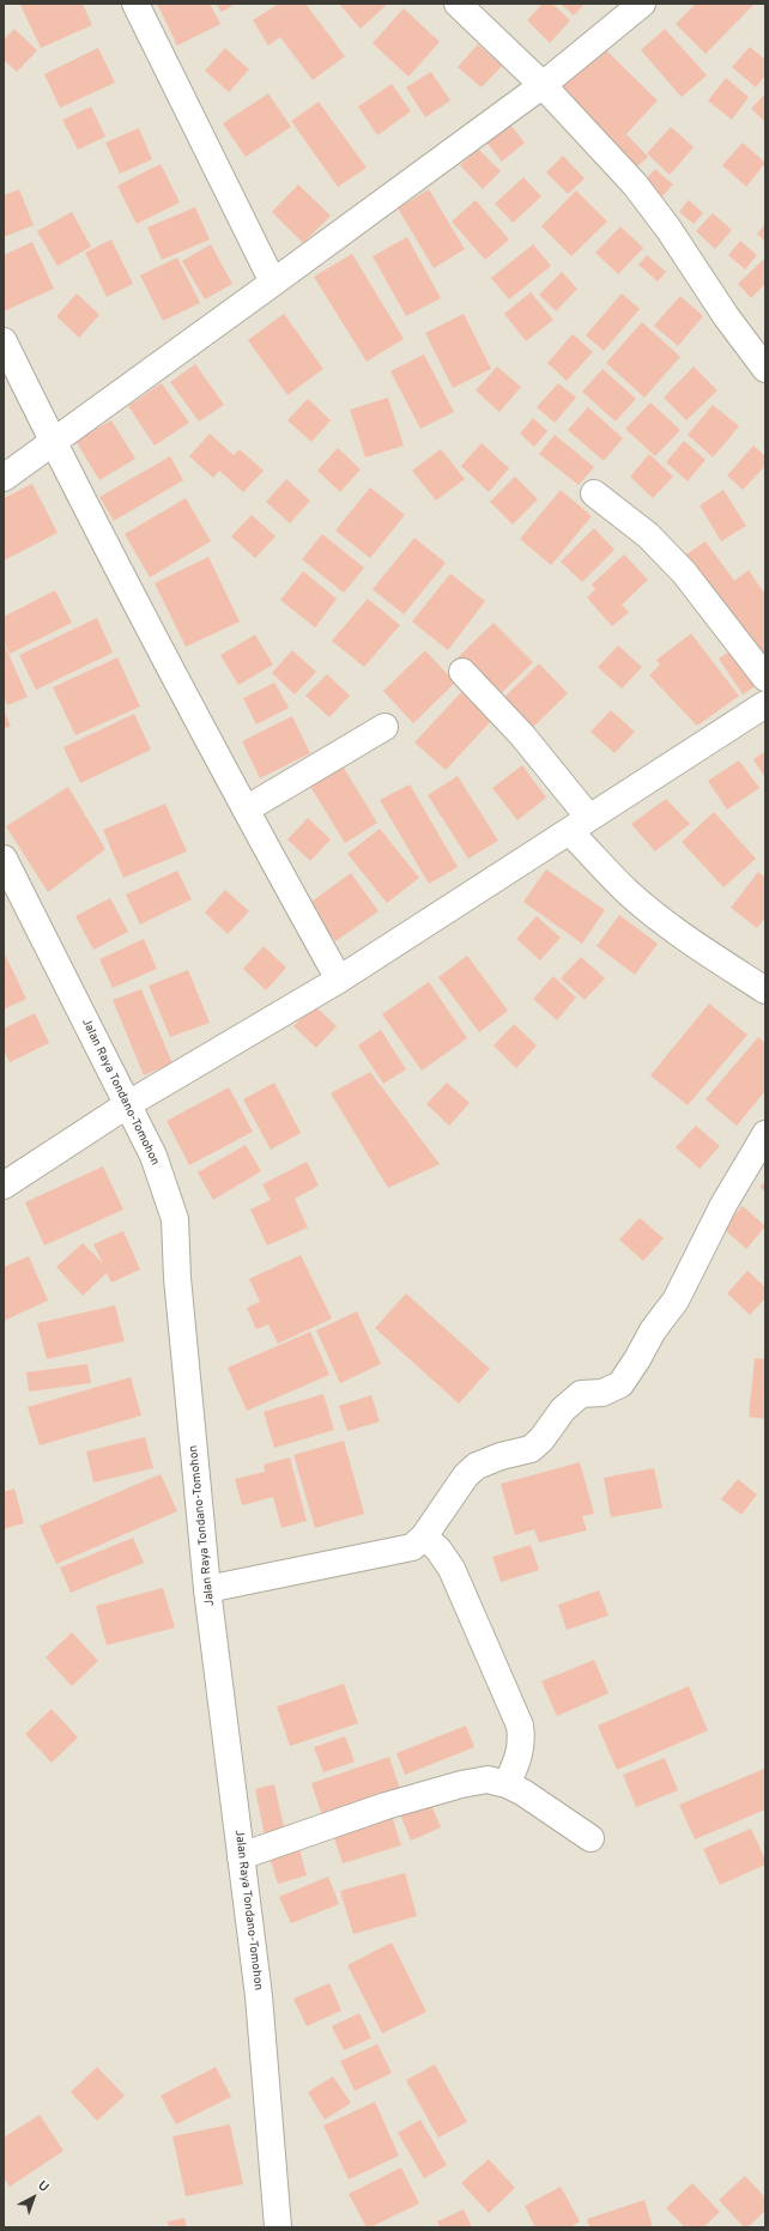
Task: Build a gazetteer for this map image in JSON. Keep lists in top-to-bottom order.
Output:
{
  "streets": {
    "main road": ["Jalan Raya Tondano-Tomohon"]
  },
  "north": "top right"
}
